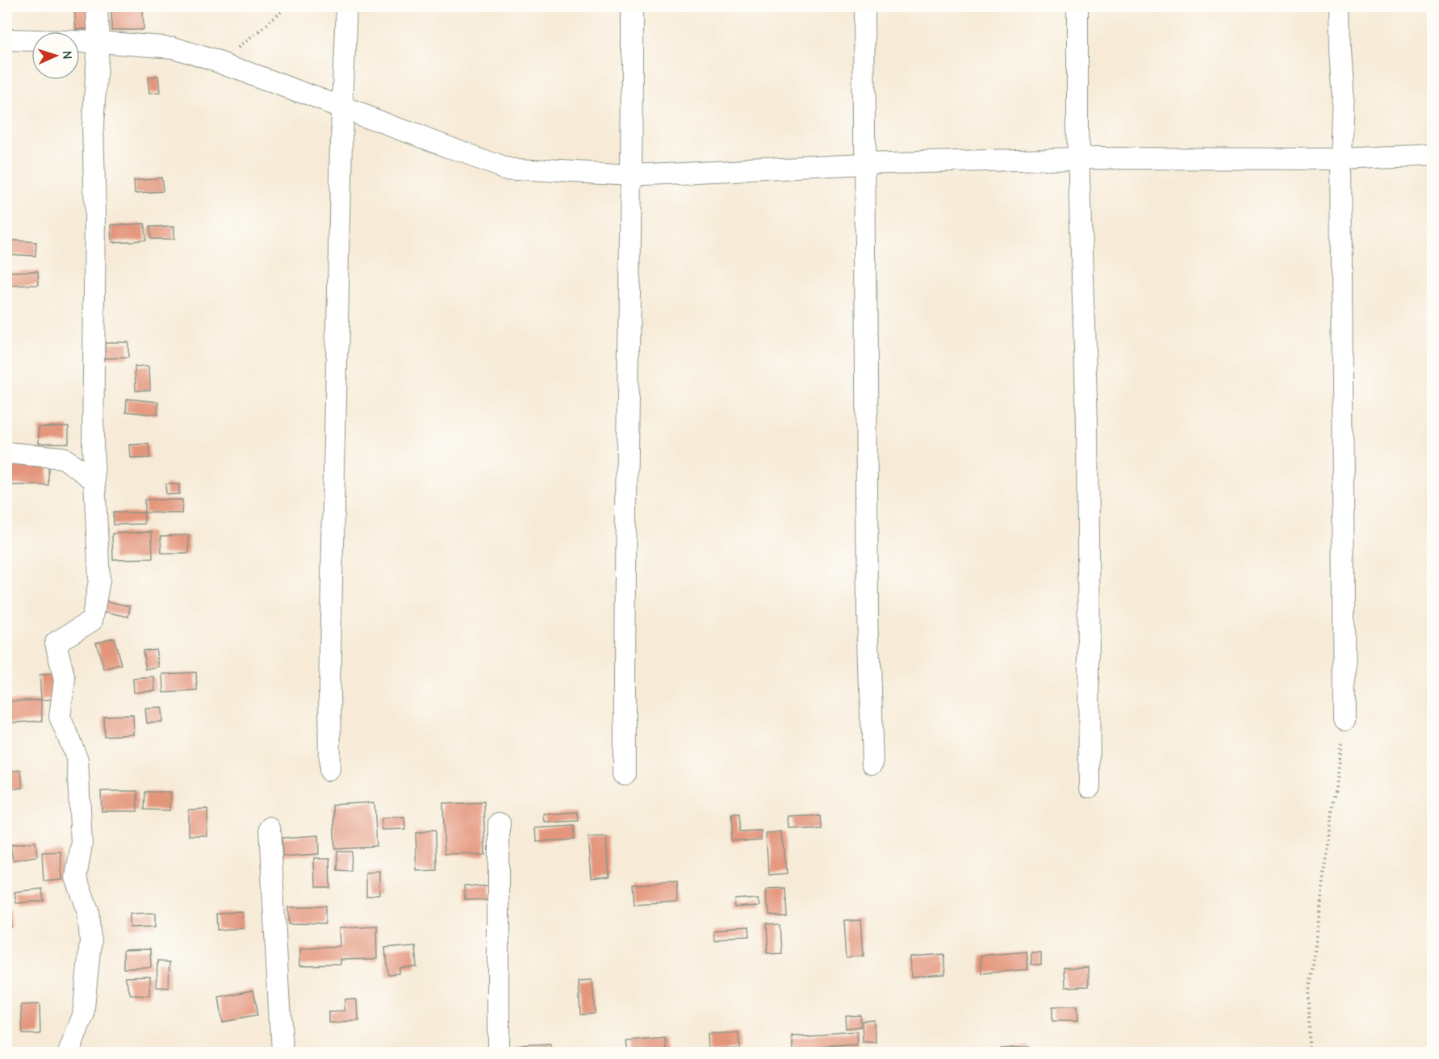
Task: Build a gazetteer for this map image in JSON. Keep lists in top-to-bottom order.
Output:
{
  "north": "right"
}
